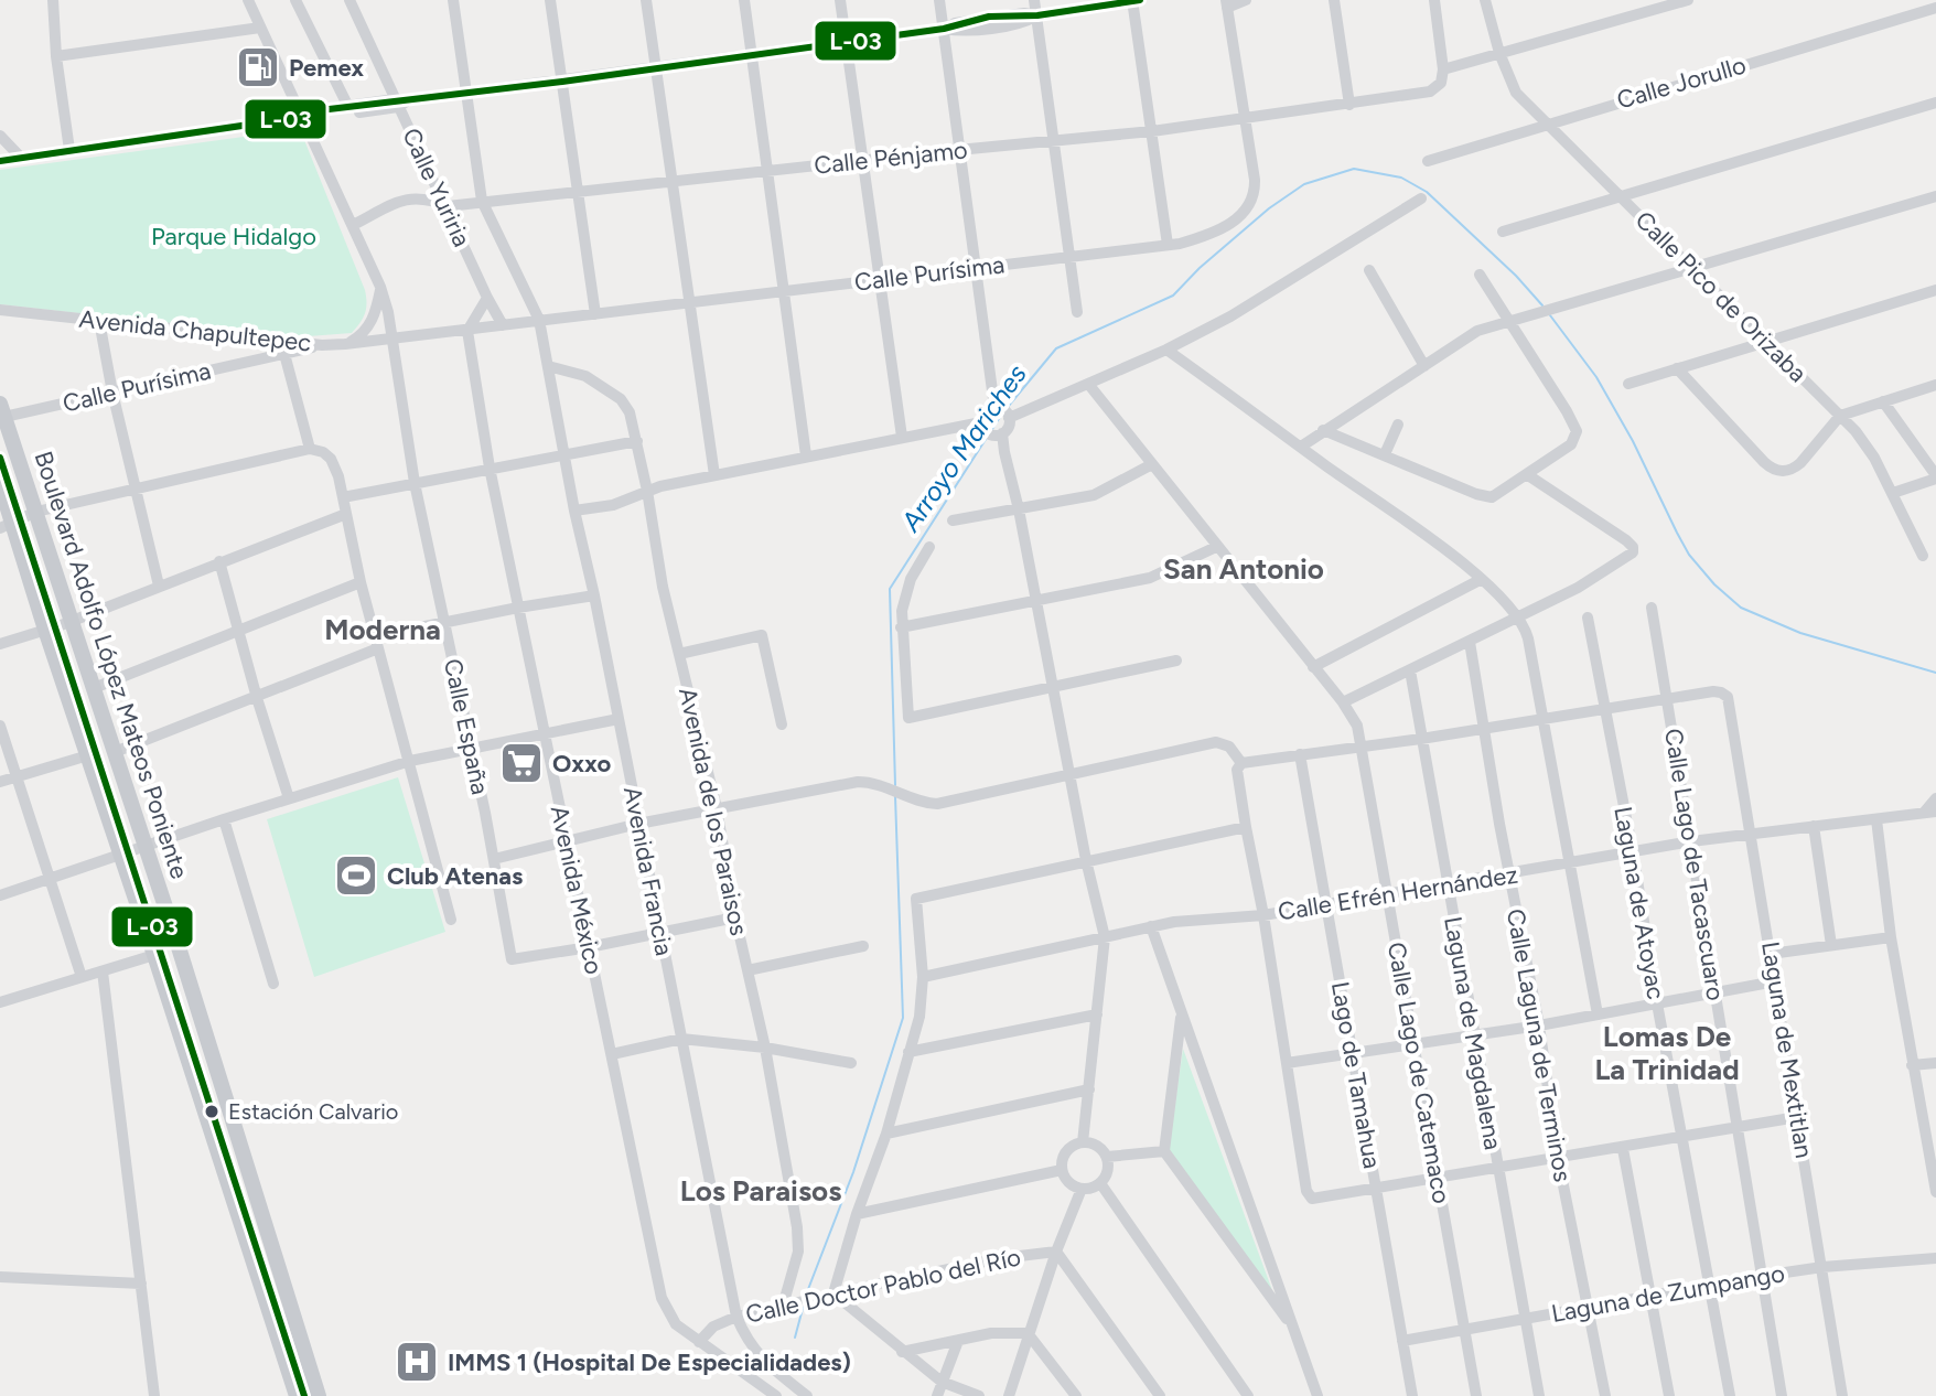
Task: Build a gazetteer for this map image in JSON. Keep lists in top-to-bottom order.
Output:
{
  "streets": {
    "main road": ["Boulevard Adolfo López Mateos Poniente"],
    "street": [
      "Calle Jorullo",
      "Calle Pénjamo",
      "Calle Yuriria",
      "Calle Purísima",
      "Calle Pico de Orizaba",
      "Avenida Chapultepec",
      "Calle España",
      "Avenida de los Paraisos",
      "Calle Lago de Tacascuaro",
      "Avenida Francia",
      "Avenida México",
      "Calle Efrén Hernández",
      "Laguna de Atoyac",
      "Laguna de Magdalena",
      "Calle Laguna de Terminos",
      "Laguna de Mextitlan",
      "Calle Lago de Catemaco",
      "Lago de Tamahua",
      "Calle Doctor Pablo del Río",
      "Laguna de Zumpango"
    ]
  },
  "crossings": [
    ["Calle Jorullo", "Calle Pico de Orizaba"],
    ["Calle Pénjamo", "Calle Yuriria"],
    ["Calle Pénjamo", "Calle Purísima"],
    ["Calle Pénjamo", "Calle España"],
    ["Calle Pénjamo", "Avenida Francia"],
    ["Calle Yuriria", "Calle Purísima"],
    ["Calle Purísima", "Avenida Chapultepec"],
    ["Calle Purísima", "Boulevard Adolfo López Mateos Poniente"],
    ["Calle Purísima", "Calle España"],
    ["Calle Purísima", "Avenida Francia"],
    ["Calle Purísima", "Avenida México"],
    ["Avenida Chapultepec", "Calle España"],
    ["Calle España", "Avenida México"],
    ["Avenida de los Paraisos", "Avenida Francia"],
    ["Avenida de los Paraisos", "Calle Doctor Pablo del Río"],
    ["Calle Lago de Tacascuaro", "Calle Efrén Hernández"],
    ["Calle Lago de Tacascuaro", "Laguna de Mextitlan"],
    ["Calle Lago de Tacascuaro", "Laguna de Zumpango"],
    ["Avenida Francia", "Calle Doctor Pablo del Río"],
    ["Avenida México", "Calle Doctor Pablo del Río"],
    ["Calle Efrén Hernández", "Laguna de Atoyac"],
    ["Calle Efrén Hernández", "Laguna de Magdalena"],
    ["Calle Efrén Hernández", "Calle Laguna de Terminos"],
    ["Calle Efrén Hernández", "Laguna de Mextitlan"],
    ["Calle Efrén Hernández", "Calle Lago de Catemaco"],
    ["Calle Efrén Hernández", "Lago de Tamahua"],
    ["Laguna de Atoyac", "Laguna de Zumpango"],
    ["Laguna de Magdalena", "Laguna de Zumpango"],
    ["Calle Laguna de Terminos", "Laguna de Zumpango"],
    ["Laguna de Mextitlan", "Laguna de Zumpango"],
    ["Calle Lago de Catemaco", "Laguna de Zumpango"],
    ["Lago de Tamahua", "Laguna de Zumpango"]
  ],
  "districts": [
    "San Antonio",
    "Moderna",
    "Lomas De La Trinidad",
    "Los Paraisos"
  ],
  "water": ["Arroyo Mariches"],
  "parks": ["Parque Hidalgo"],
  "places": {
    "fuel station": ["Pemex"],
    "supermarket": ["Oxxo"],
    "sports": ["Club Atenas"],
    "other": ["Estación Calvario"],
    "hospital": ["IMMS 1 (Hospital De Especialidades)"]
  },
  "lines": ["transit line L-03"]
}
